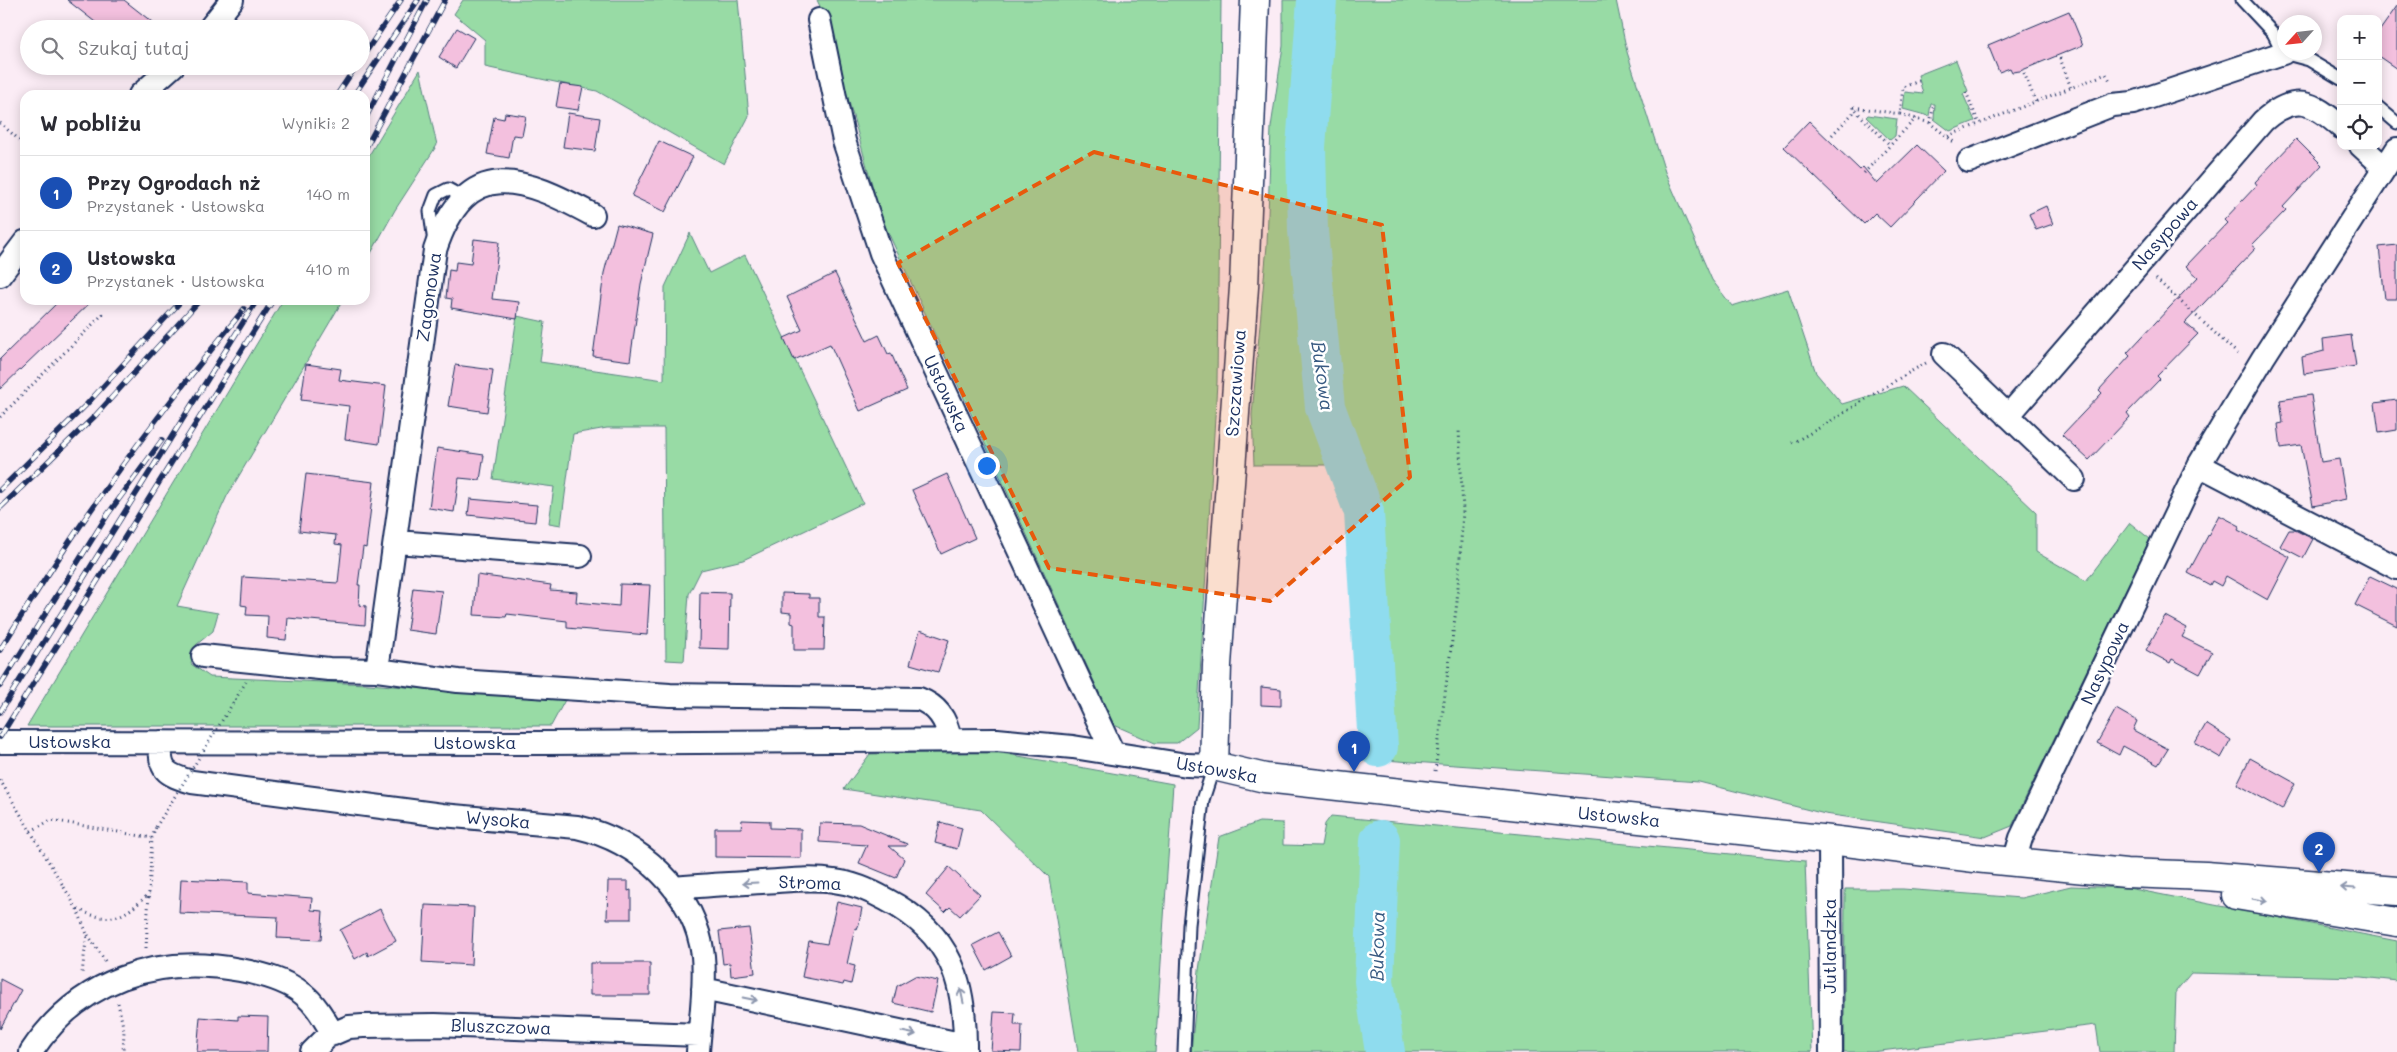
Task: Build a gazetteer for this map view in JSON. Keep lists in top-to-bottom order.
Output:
{
  "streets": {
    "street": [
      "Nasypowa",
      "Zagonowa",
      "Szczawiowa",
      "Ustowska",
      "Wysoka",
      "Stroma",
      "Jutlandzka",
      "Bluszczowa"
    ]
  },
  "crossings": [
    ["Nasypowa", "Ustowska"],
    ["Szczawiowa", "Ustowska"],
    ["Ustowska", "Wysoka"],
    ["Ustowska", "Jutlandzka"],
    ["Wysoka", "Stroma"],
    ["Wysoka", "Bluszczowa"]
  ],
  "water": ["Bukowa"],
  "north": "bottom left",
  "page": {
    "map_buttons": ["+", "−"],
    "search": "Szukaj tutaj",
    "heading": ["W pobliżu", "Wyniki: 2"],
    "list": [
      {
        "mark": "1",
        "name": "Przy Ogrodach nż",
        "note": "Przystanek · Ustowska",
        "value": "140 m"
      },
      {
        "mark": "2",
        "name": "Ustowska",
        "note": "Przystanek · Ustowska",
        "value": "410 m"
      }
    ],
    "pins": ["1", "2"]
  }
}
